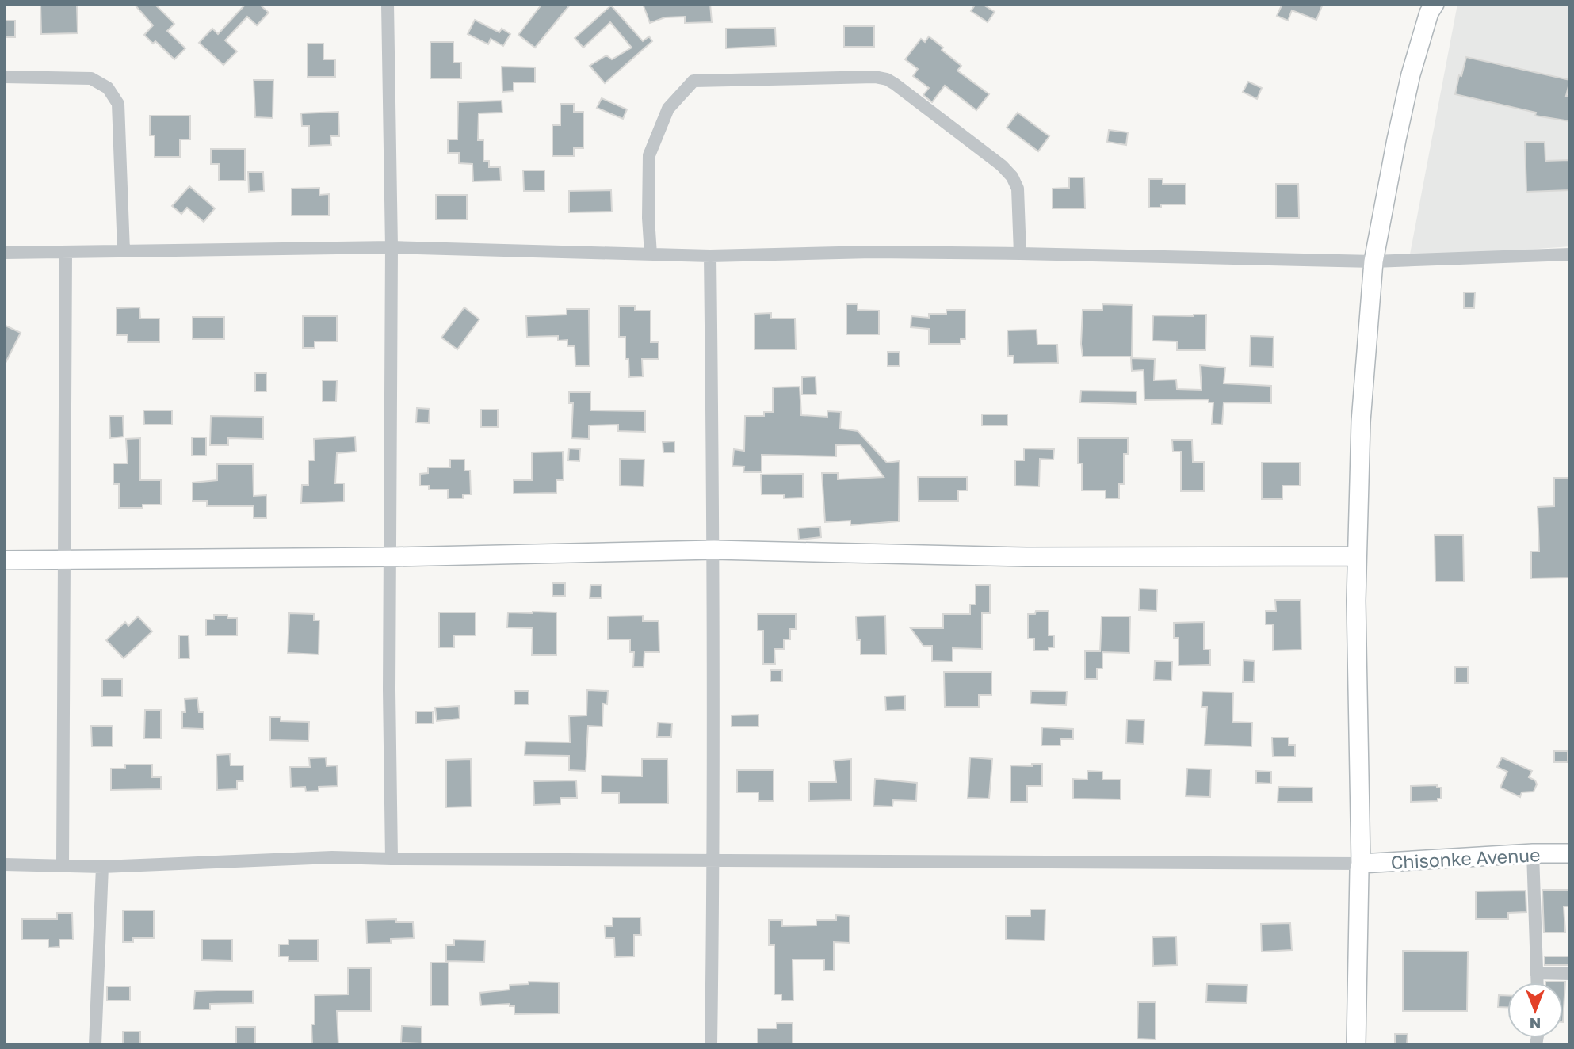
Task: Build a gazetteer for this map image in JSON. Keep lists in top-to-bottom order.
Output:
{
  "streets": {
    "street": ["Chisonke Avenue"]
  },
  "north": "bottom"
}
